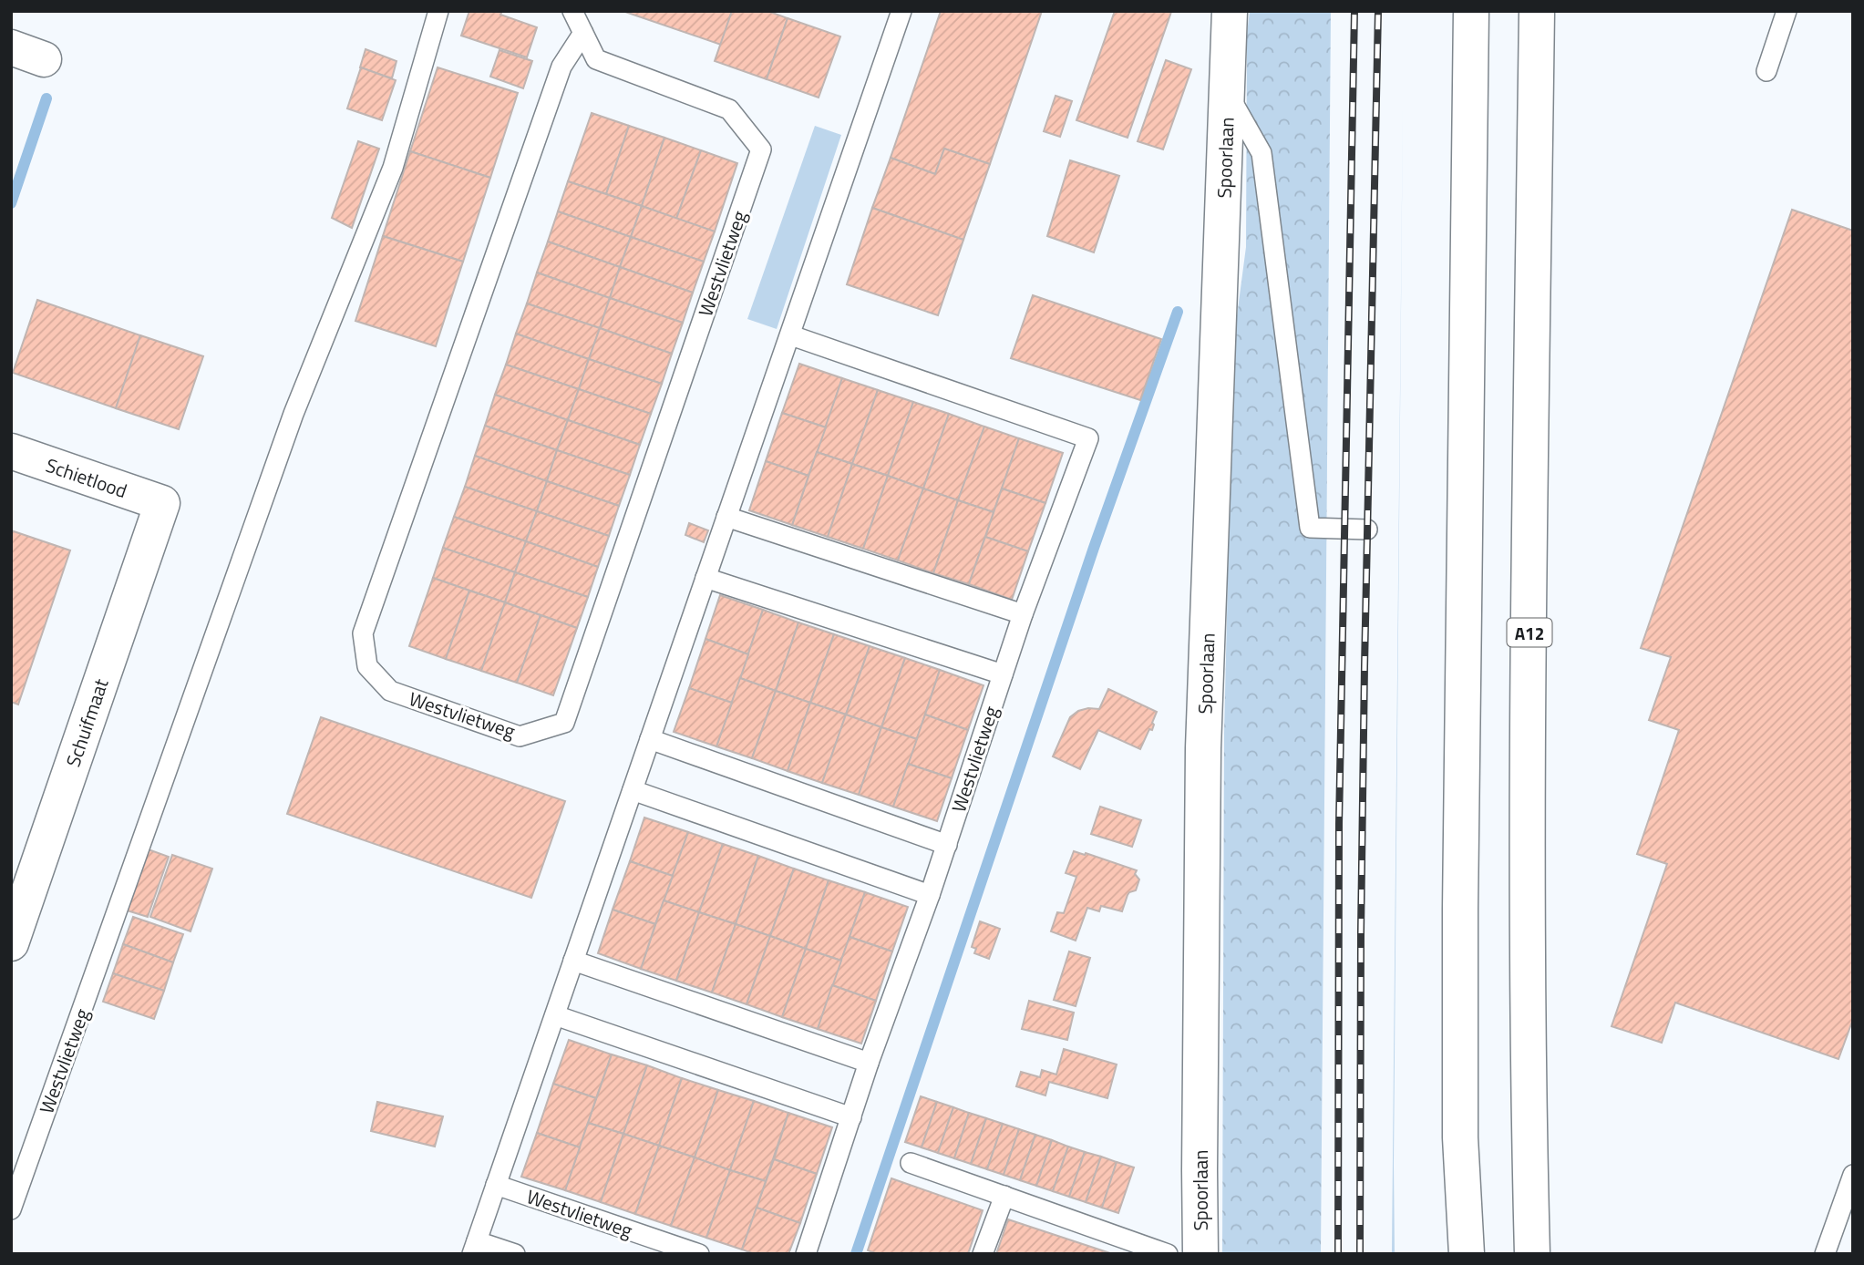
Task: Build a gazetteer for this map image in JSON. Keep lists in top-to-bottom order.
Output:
{
  "streets": {
    "main road": [
      "Spoorlaan",
      "Schietlood",
      "A12",
      "Schuifmaat"
    ],
    "lane": ["Westvlietweg"]
  },
  "crossings": [
    ["Schietlood", "Schuifmaat"]
  ]
}
